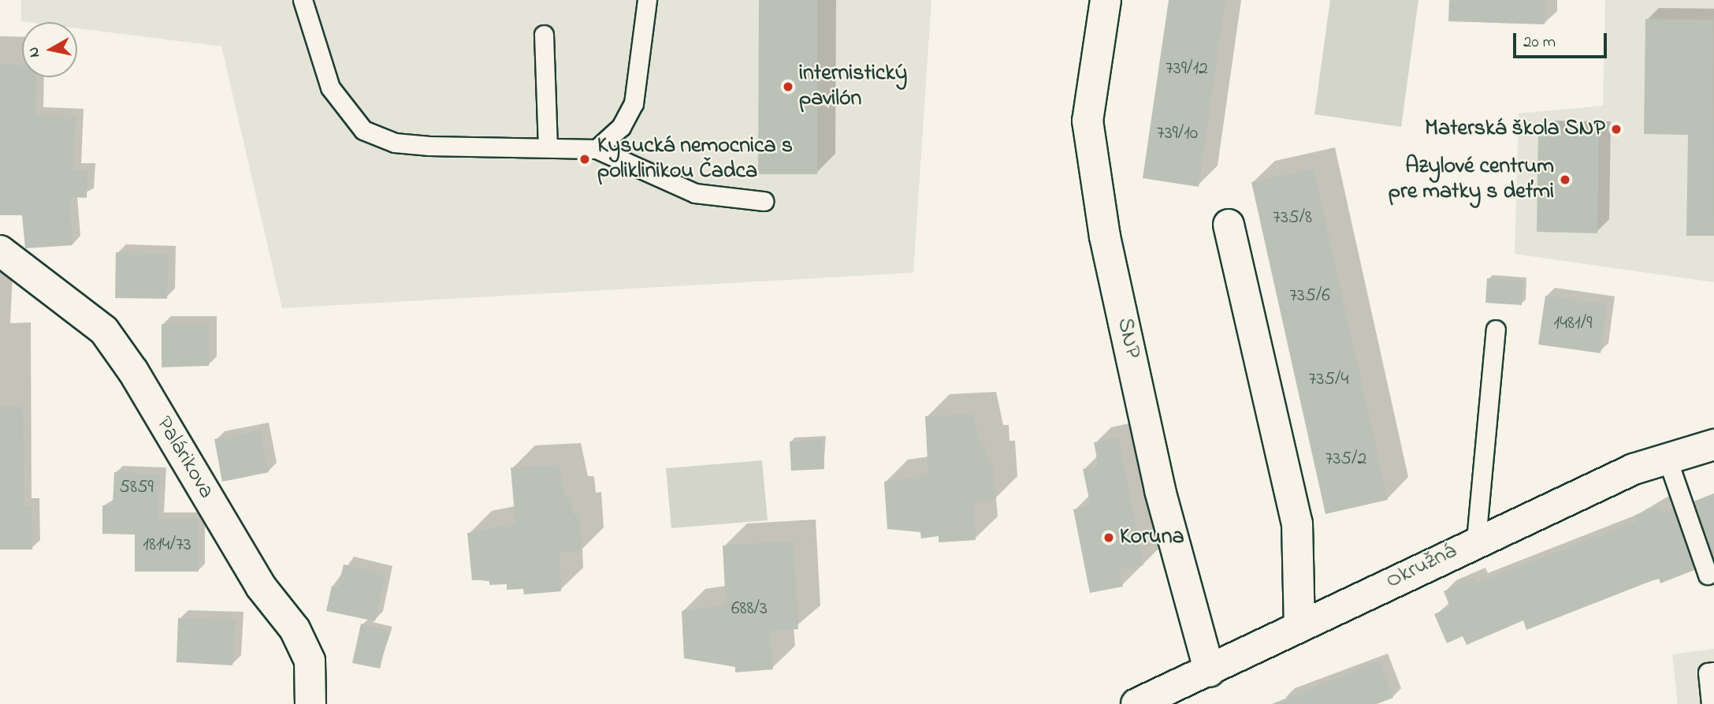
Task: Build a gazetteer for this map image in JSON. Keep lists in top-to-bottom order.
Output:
{
  "streets": {
    "street": ["SNP", "Palárikova", "Okružná"]
  },
  "crossings": [
    ["SNP", "Okružná"]
  ],
  "places": [
    "internistický pavilón",
    "Materská škola SNP",
    "Kysucká nemocnica s poliklinikou Čadca",
    "Azylové centrum pre matky s deťmi",
    "Koruna"
  ],
  "house_numbers": [
    "739/12",
    "739/10",
    "735/8",
    "735/6",
    "1481/9",
    "735/4",
    "735/2",
    "5859",
    "1814/73",
    "688/3"
  ],
  "scale_bar": "20 m",
  "north": "left"
}
